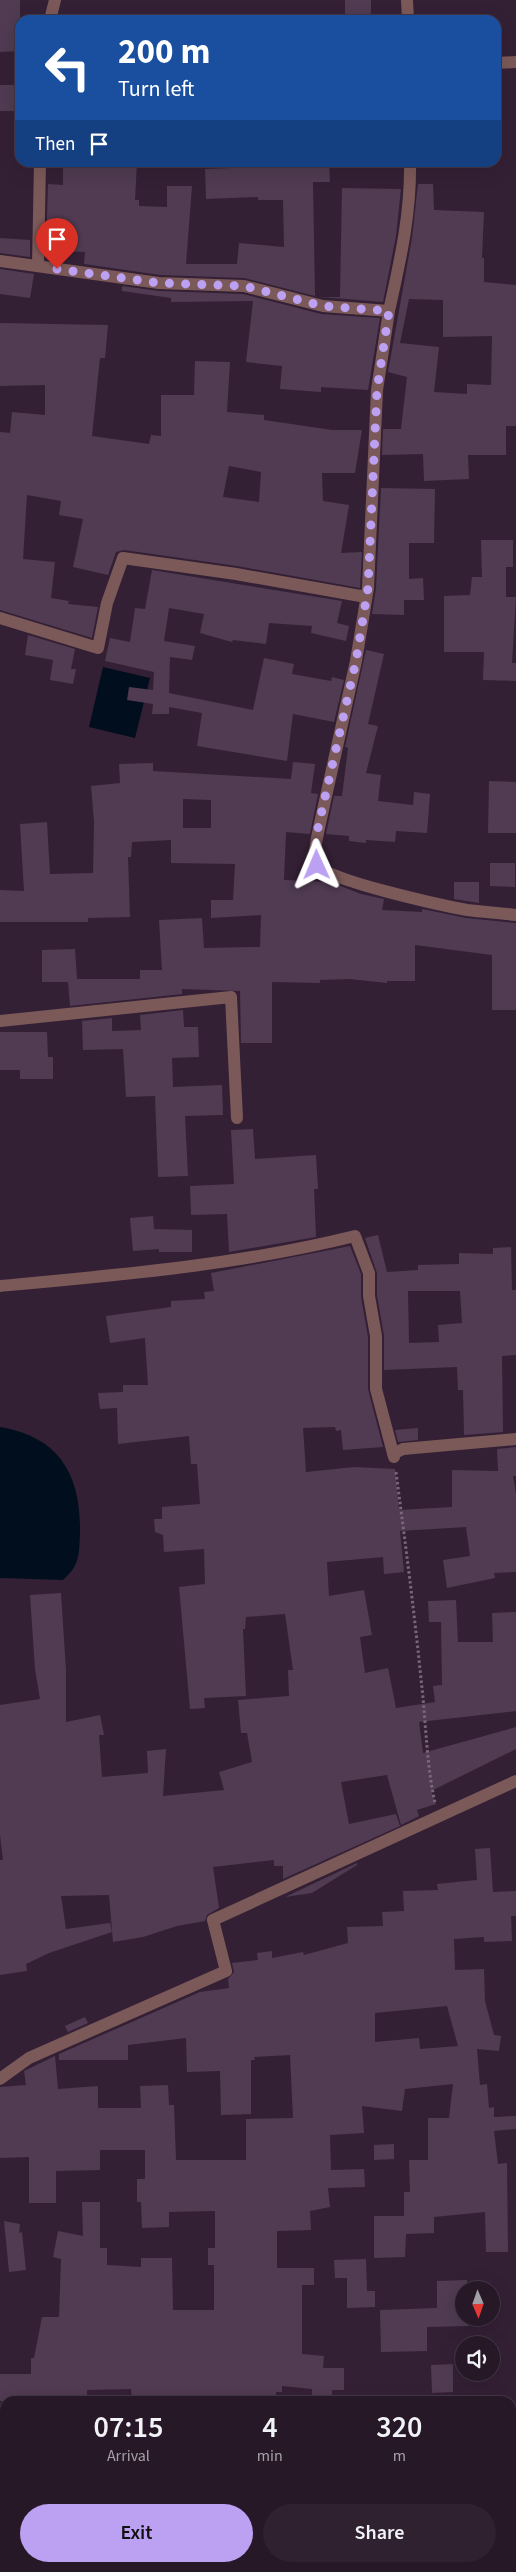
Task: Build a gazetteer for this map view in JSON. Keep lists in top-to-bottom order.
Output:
{
  "north": "bottom",
  "page": {
    "turn": ["200 m", "Turn left"],
    "then": "Then",
    "eta": [
      "07:15",
      "Arrival",
      "4",
      "min",
      "320",
      "m"
    ],
    "buttons": ["Exit", "Share"]
  }
}
